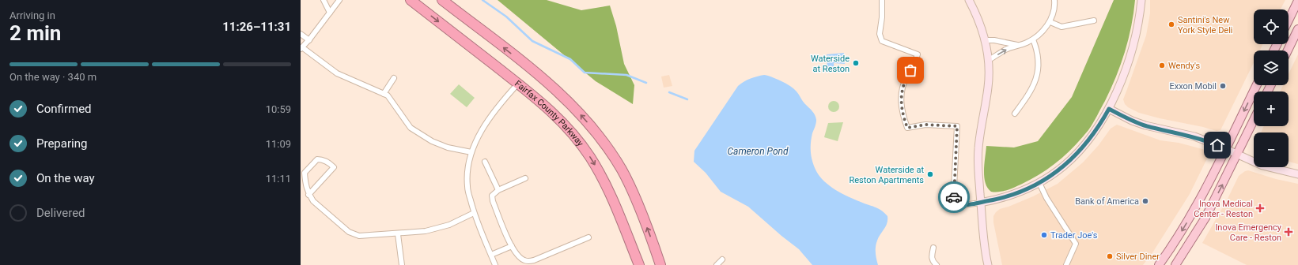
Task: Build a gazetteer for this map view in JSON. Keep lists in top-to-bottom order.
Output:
{
  "streets": {
    "highway": ["Fairfax County Parkway"]
  },
  "water": ["Cameron Pond"],
  "places": {
    "other": [
      "Santini's New York Style Deli",
      "Waterside at Reston",
      "Wendy's",
      "Exxon Mobil",
      "Waterside at Reston Apartments",
      "Bank of America",
      "Trader Joe's",
      "Silver Diner"
    ],
    "health": ["Inova Medical Center - Reston", "Inova Emergency Care - Reston"]
  },
  "page": {
    "heading": ["2 min", "Arriving in", "11:26–11:31"],
    "map_buttons": ["+", "−"],
    "bar": "On the way · 340 m",
    "list": [
      ["Confirmed", "10:59"],
      ["Preparing", "11:09"],
      ["On the way", "11:11"],
      "Delivered"
    ]
  }
}
